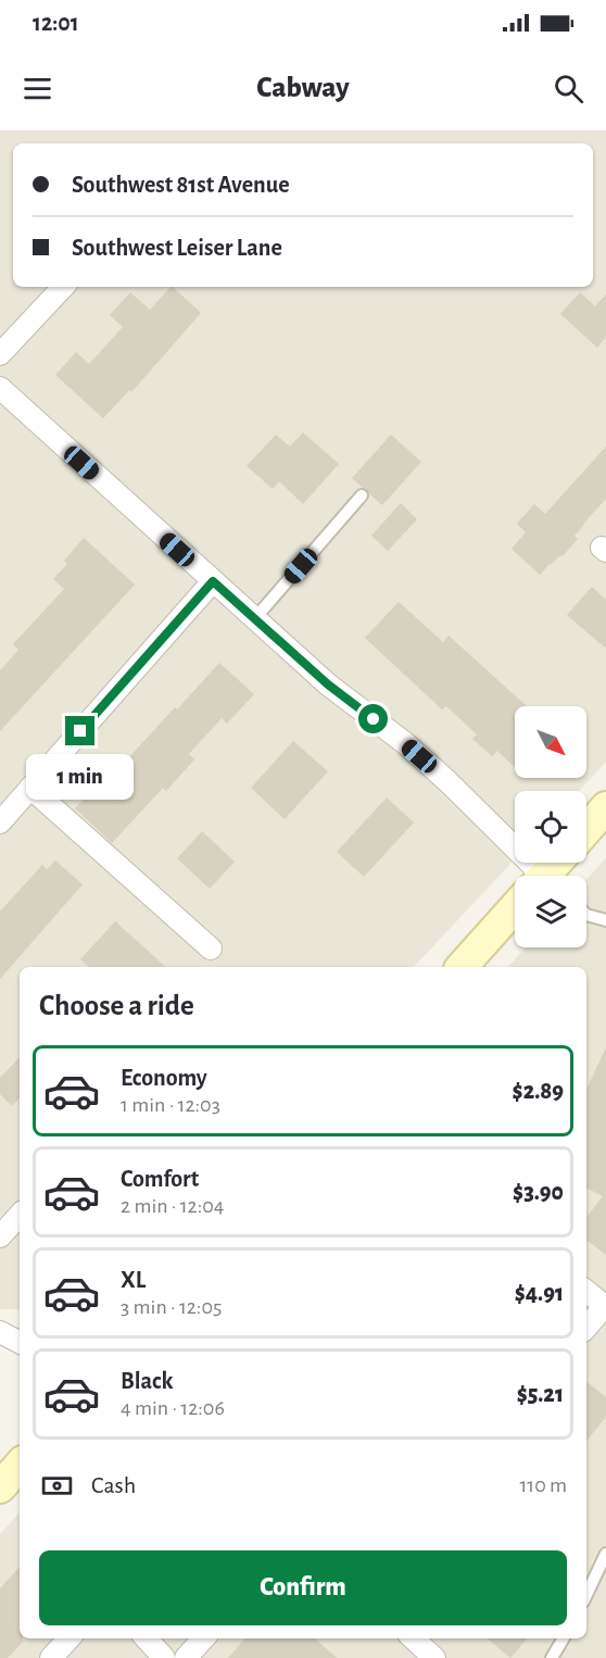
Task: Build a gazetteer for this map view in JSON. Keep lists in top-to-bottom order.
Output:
{
  "north": "bottom right",
  "page": {
    "status": "12:01",
    "header": "Cabway",
    "banner": ["Southwest 81st Avenue", "Southwest Leiser Lane"],
    "bubble": "1 min",
    "heading": "Choose a ride",
    "list": [
      {
        "name": "Economy",
        "note": "1 min · 12:03",
        "value": "$2.89"
      },
      {
        "name": "Comfort",
        "note": "2 min · 12:04",
        "value": "$3.90"
      },
      {
        "name": "XL",
        "note": "3 min · 12:05",
        "value": "$4.91"
      },
      {
        "name": "Black",
        "note": "4 min · 12:06",
        "value": "$5.21"
      }
    ],
    "pay": ["Cash", "110 m"],
    "buttons": "Confirm"
  }
}
